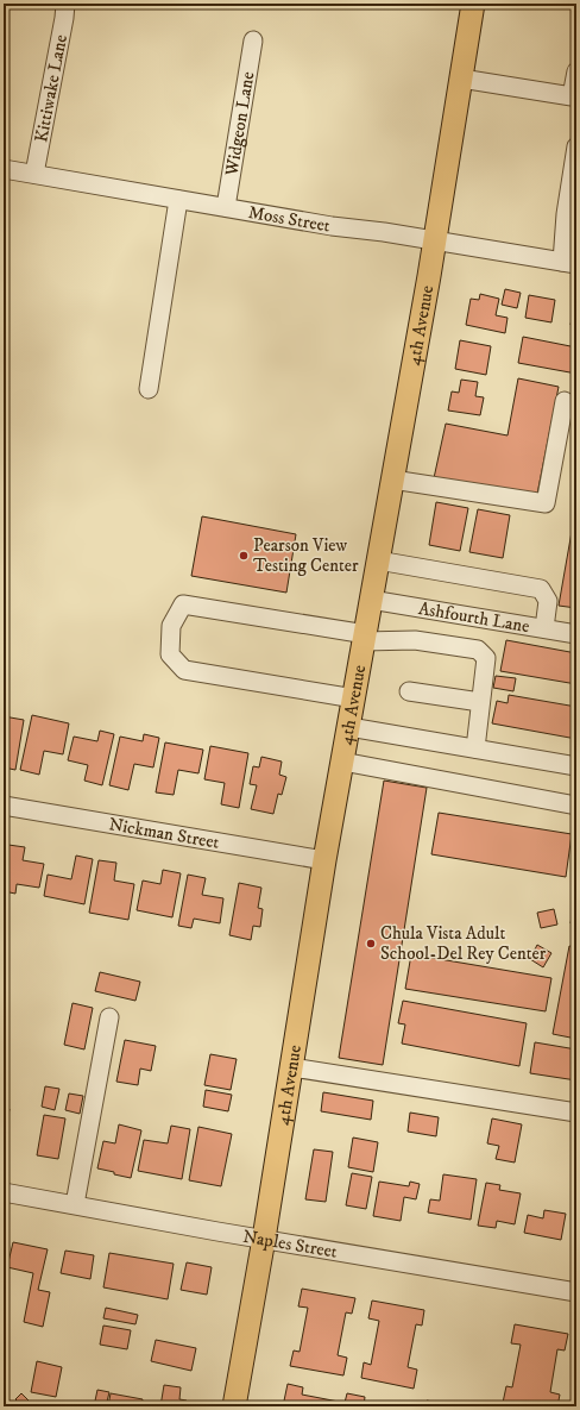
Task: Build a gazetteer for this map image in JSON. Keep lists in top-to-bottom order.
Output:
{
  "streets": {
    "main road": ["4th Avenue"],
    "street": [
      "Kittiwake Lane",
      "Widgeon Lane",
      "Moss Street",
      "Ashfourth Lane",
      "Nickman Street",
      "Naples Street"
    ]
  },
  "crossings": [
    ["Kittiwake Lane", "Moss Street"],
    ["Widgeon Lane", "Moss Street"],
    ["Moss Street", "4th Avenue"],
    ["4th Avenue", "Ashfourth Lane"],
    ["4th Avenue", "Nickman Street"],
    ["4th Avenue", "Naples Street"]
  ],
  "places": ["Pearson View Testing Center", "Chula Vista Adult School-Del Rey Center"]
}
